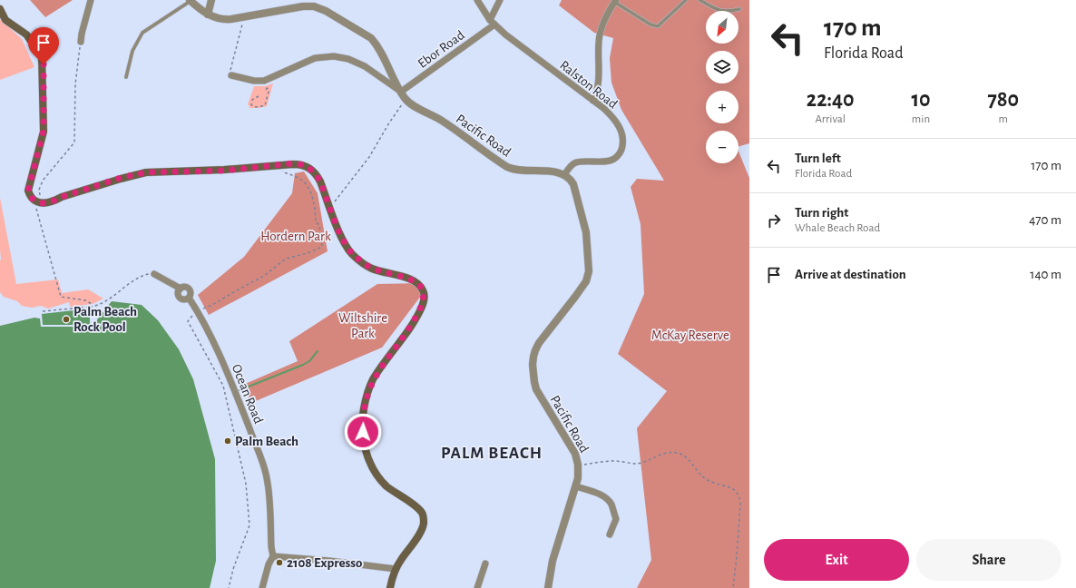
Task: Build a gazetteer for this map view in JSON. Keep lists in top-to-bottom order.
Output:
{
  "streets": {
    "street": [
      "Ebor Road",
      "Ralston Road",
      "Pacific Road",
      "Ocean Road"
    ]
  },
  "crossings": [
    ["Ebor Road", "Ralston Road"],
    ["Ebor Road", "Pacific Road"],
    ["Ralston Road", "Pacific Road"]
  ],
  "districts": ["PALM BEACH"],
  "parks": ["Hordern Park", "Wiltshire Park", "McKay Reserve"],
  "places": ["Palm Beach Rock Pool", "Palm Beach", "2108 Expresso"],
  "north": "bottom left",
  "page": {
    "turn": ["170 m", "Florida Road"],
    "map_buttons": ["+", "−"],
    "eta": [
      "22:40",
      "Arrival",
      "10",
      "min",
      "780",
      "m"
    ],
    "list": [
      {
        "name": "Turn left",
        "note": "Florida Road",
        "value": "170 m"
      },
      {
        "name": "Turn right",
        "note": "Whale Beach Road",
        "value": "470 m"
      },
      {
        "name": "Arrive at destination",
        "value": "140 m"
      }
    ],
    "buttons": ["Exit", "Share"]
  }
}
